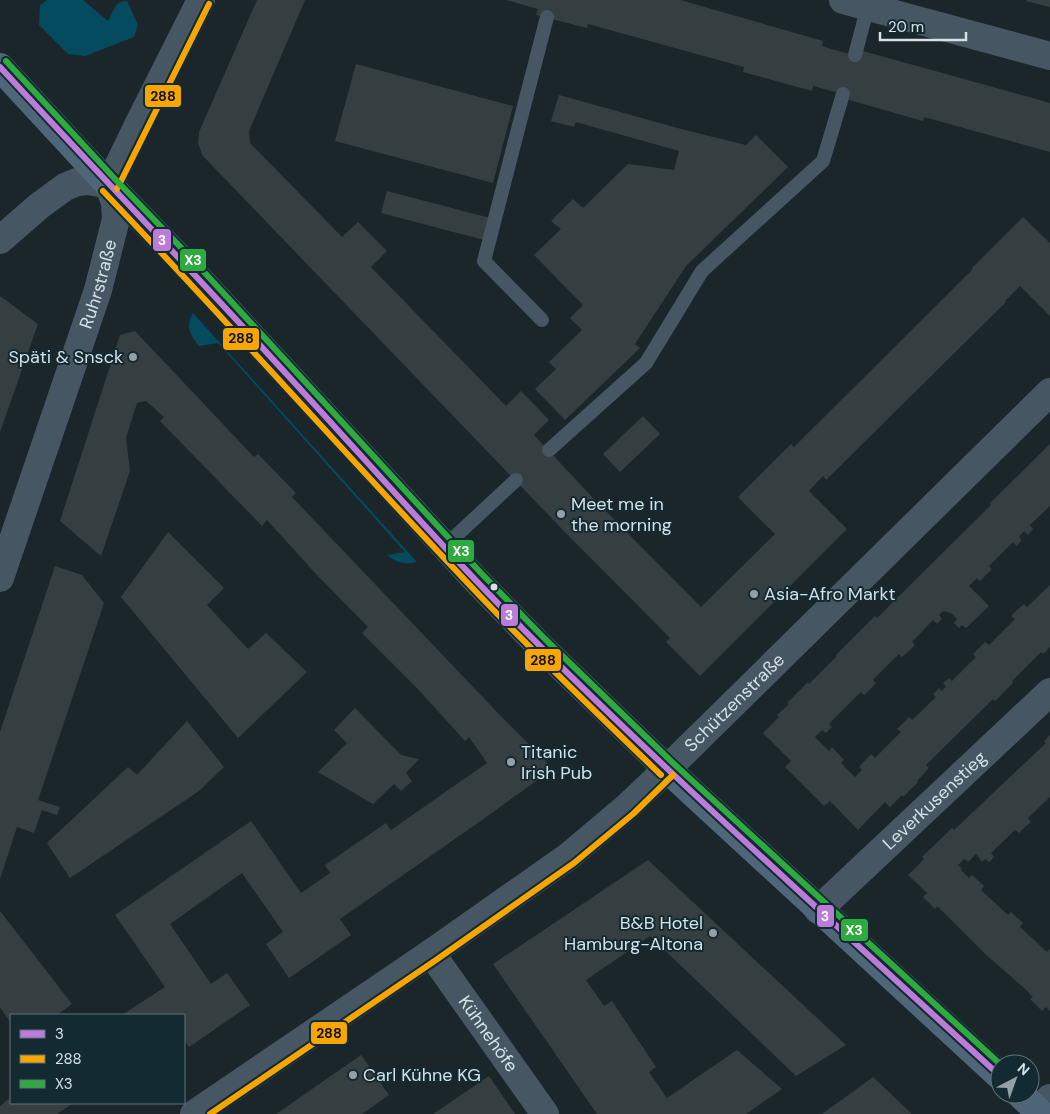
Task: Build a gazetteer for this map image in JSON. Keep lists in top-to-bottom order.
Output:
{
  "streets": {
    "street": [
      "Ruhrstraße",
      "Schützenstraße",
      "Leverkusenstieg",
      "Kühnehöfe"
    ]
  },
  "crossings": [
    ["Schützenstraße", "Kühnehöfe"]
  ],
  "places": [
    "Späti & Snsck",
    "Meet me in the morning",
    "Asia-Afro Markt",
    "Titanic Irish Pub",
    "B&B Hotel Hamburg-Altona",
    "Carl Kühne KG"
  ],
  "lines": ["transit line 288", "transit line X3", "transit line 3"],
  "legend": ["3", "288", "X3"],
  "scale_bar": "20 m",
  "north": "top right"
}
